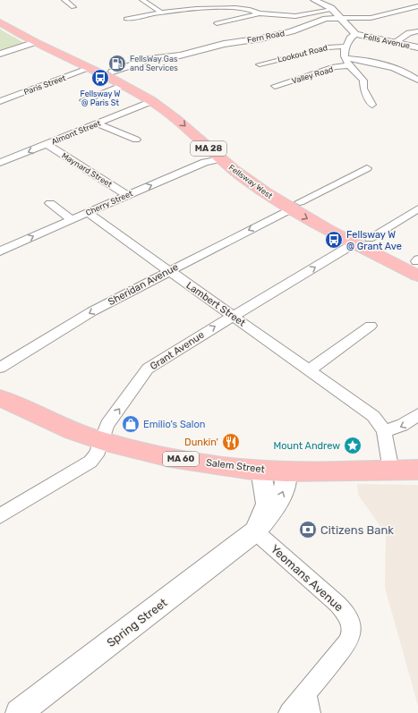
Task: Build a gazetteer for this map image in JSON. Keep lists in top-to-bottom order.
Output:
{
  "streets": {
    "main road": [
      "MA 28",
      "Fellsway West",
      "MA 60",
      "Salem Street"
    ],
    "street": [
      "Fern Road",
      "Fells Avenue",
      "Lookout Road",
      "Valley Road",
      "Paris Street",
      "Almont Street",
      "Maynard Street",
      "Cherry Street",
      "Sheridan Avenue",
      "Lambert Street",
      "Grant Avenue",
      "Yeomans Avenue",
      "Spring Street"
    ]
  },
  "crossings": [
    ["Fern Road", "Fellsway West"],
    ["Paris Street", "Fellsway West"],
    ["Almont Street", "Maynard Street"],
    ["Almont Street", "Fellsway West"],
    ["Maynard Street", "Cherry Street"],
    ["Fellsway West", "Cherry Street"],
    ["Fellsway West", "Sheridan Avenue"],
    ["Fellsway West", "Grant Avenue"],
    ["Cherry Street", "Lambert Street"],
    ["Sheridan Avenue", "Lambert Street"],
    ["Lambert Street", "Grant Avenue"],
    ["Lambert Street", "Salem Street"],
    ["Grant Avenue", "Salem Street"],
    ["Salem Street", "Spring Street"],
    ["Yeomans Avenue", "Spring Street"]
  ],
  "one_way": ["Cherry Street", "Sheridan Avenue", "Grant Avenue"],
  "places": {
    "fuel station": ["FellsWay Gas and Services"],
    "bus stop": ["Fellsway W @ Paris St", "Fellsway W @ Grant Ave"],
    "shop": ["Emilio's Salon"],
    "restaurant": ["Dunkin'"],
    "place": ["Mount Andrew"],
    "bank": ["Citizens Bank"]
  }
}
